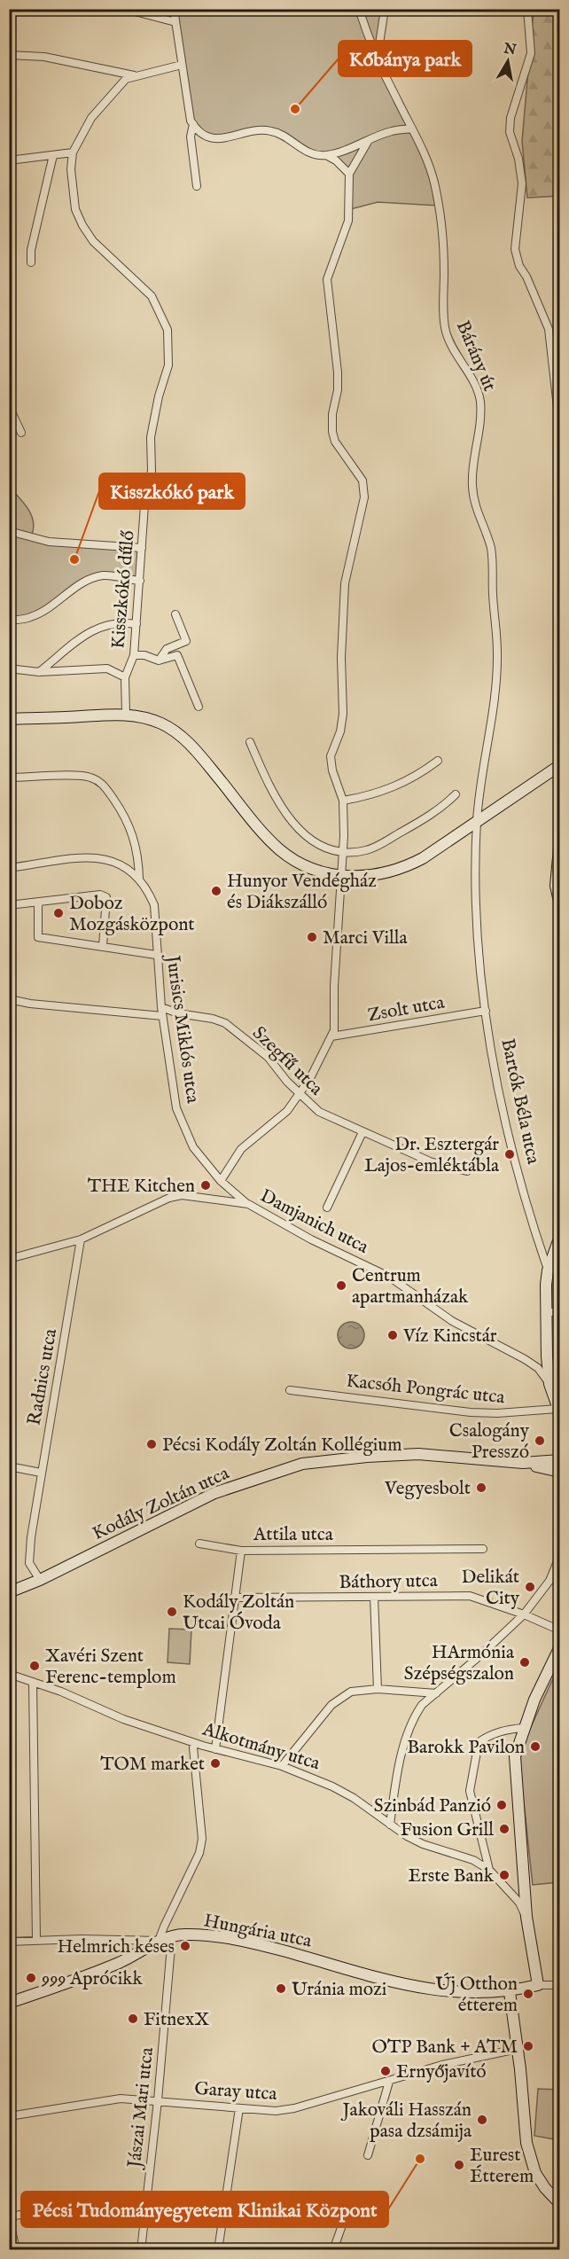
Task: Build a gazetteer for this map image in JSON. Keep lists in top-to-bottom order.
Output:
{
  "streets": {
    "street": [
      "Bárány út",
      "Kisszkókó dűlő",
      "Zsolt utca",
      "Jurisics Miklós utca",
      "Szegfű utca",
      "Bartók Béla utca",
      "Damjanich utca",
      "Radnics utca",
      "Kacsóh Pongrác utca",
      "Kodály Zoltán utca",
      "Attila utca",
      "Báthory utca",
      "Alkotmány utca",
      "Hungária utca",
      "Garay utca",
      "Jászai Mari utca"
    ]
  },
  "crossings": [
    ["Bárány út", "Bartók Béla utca"],
    ["Zsolt utca", "Bartók Béla utca"],
    ["Jurisics Miklós utca", "Szegfű utca"],
    ["Jurisics Miklós utca", "Damjanich utca"],
    ["Bartók Béla utca", "Damjanich utca"],
    ["Bartók Béla utca", "Kacsóh Pongrác utca"],
    ["Damjanich utca", "Radnics utca"],
    ["Radnics utca", "Kodály Zoltán utca"],
    ["Attila utca", "Báthory utca"],
    ["Attila utca", "Alkotmány utca"],
    ["Alkotmány utca", "Hungária utca"],
    ["Hungária utca", "Jászai Mari utca"],
    ["Garay utca", "Jászai Mari utca"]
  ],
  "places": [
    "Kőbánya park",
    "Kisszkókó park",
    "Hunyor Vendégház és Diákszálló",
    "Doboz Mozgásközpont",
    "Marci Villa",
    "Dr. Esztergár Lajos-emléktábla",
    "THE Kitchen",
    "Centrum apartmanházak",
    "Víz Kincstár",
    "Csalogány Presszó",
    "Pécsi Kodály Zoltán Kollégium",
    "Vegyesbolt",
    "Delikát City",
    "Kodály Zoltán Utcai Óvoda",
    "HArmónia Szépségszalon",
    "Xavéri Szent Ferenc-templom",
    "Barokk Pavilon",
    "TOM market",
    "Szinbád Panzió",
    "Fusion Grill",
    "Erste Bank",
    "Helmrich késes",
    "999 Aprócikk",
    "Uránia mozi",
    "Új Otthon étterem",
    "FitnexX",
    "OTP Bank + ATM",
    "Ernyőjavító",
    "Jakováli Hasszán pasa dzsámija",
    "Pécsi Tudományegyetem Klinikai Központ",
    "Eurest Étterem"
  ],
  "north": "top"
}
